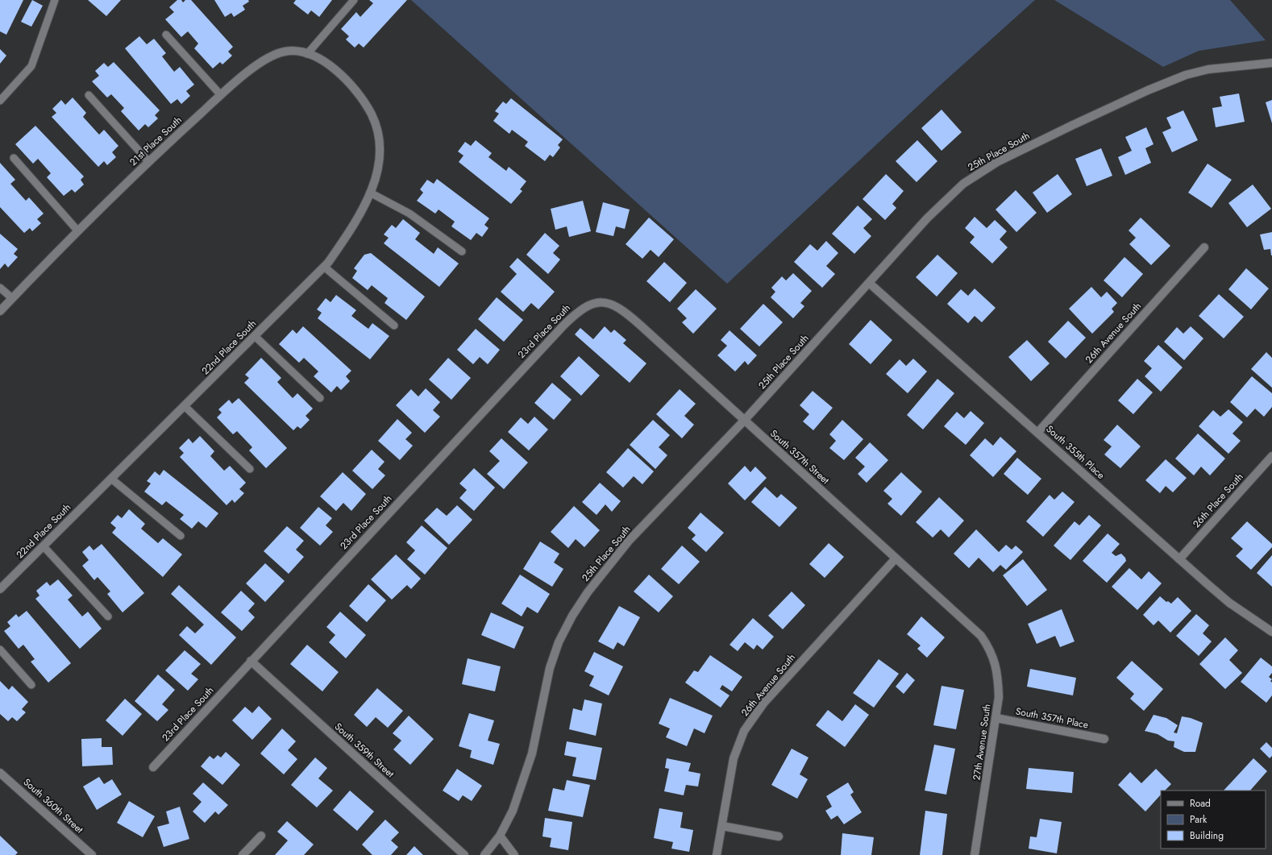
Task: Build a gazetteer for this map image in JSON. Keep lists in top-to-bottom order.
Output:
{
  "streets": {
    "street": [
      "21st Place South",
      "25th Place South",
      "23rd Place South",
      "26th Avenue South",
      "22nd Place South",
      "South 355th Place",
      "South 357th Street",
      "26th Place South",
      "South 357th Place",
      "27th Avenue South",
      "South 359th Street",
      "South 360th Street"
    ]
  },
  "crossings": [
    ["21st Place South", "22nd Place South"],
    ["25th Place South", "South 355th Place"],
    ["25th Place South", "South 357th Street"],
    ["23rd Place South", "South 357th Street"],
    ["23rd Place South", "South 359th Street"],
    ["26th Avenue South", "South 355th Place"],
    ["26th Avenue South", "South 357th Street"],
    ["South 355th Place", "26th Place South"],
    ["South 357th Street", "27th Avenue South"],
    ["South 357th Place", "27th Avenue South"]
  ],
  "legend": ["Road", "Park", "Building"]
}
